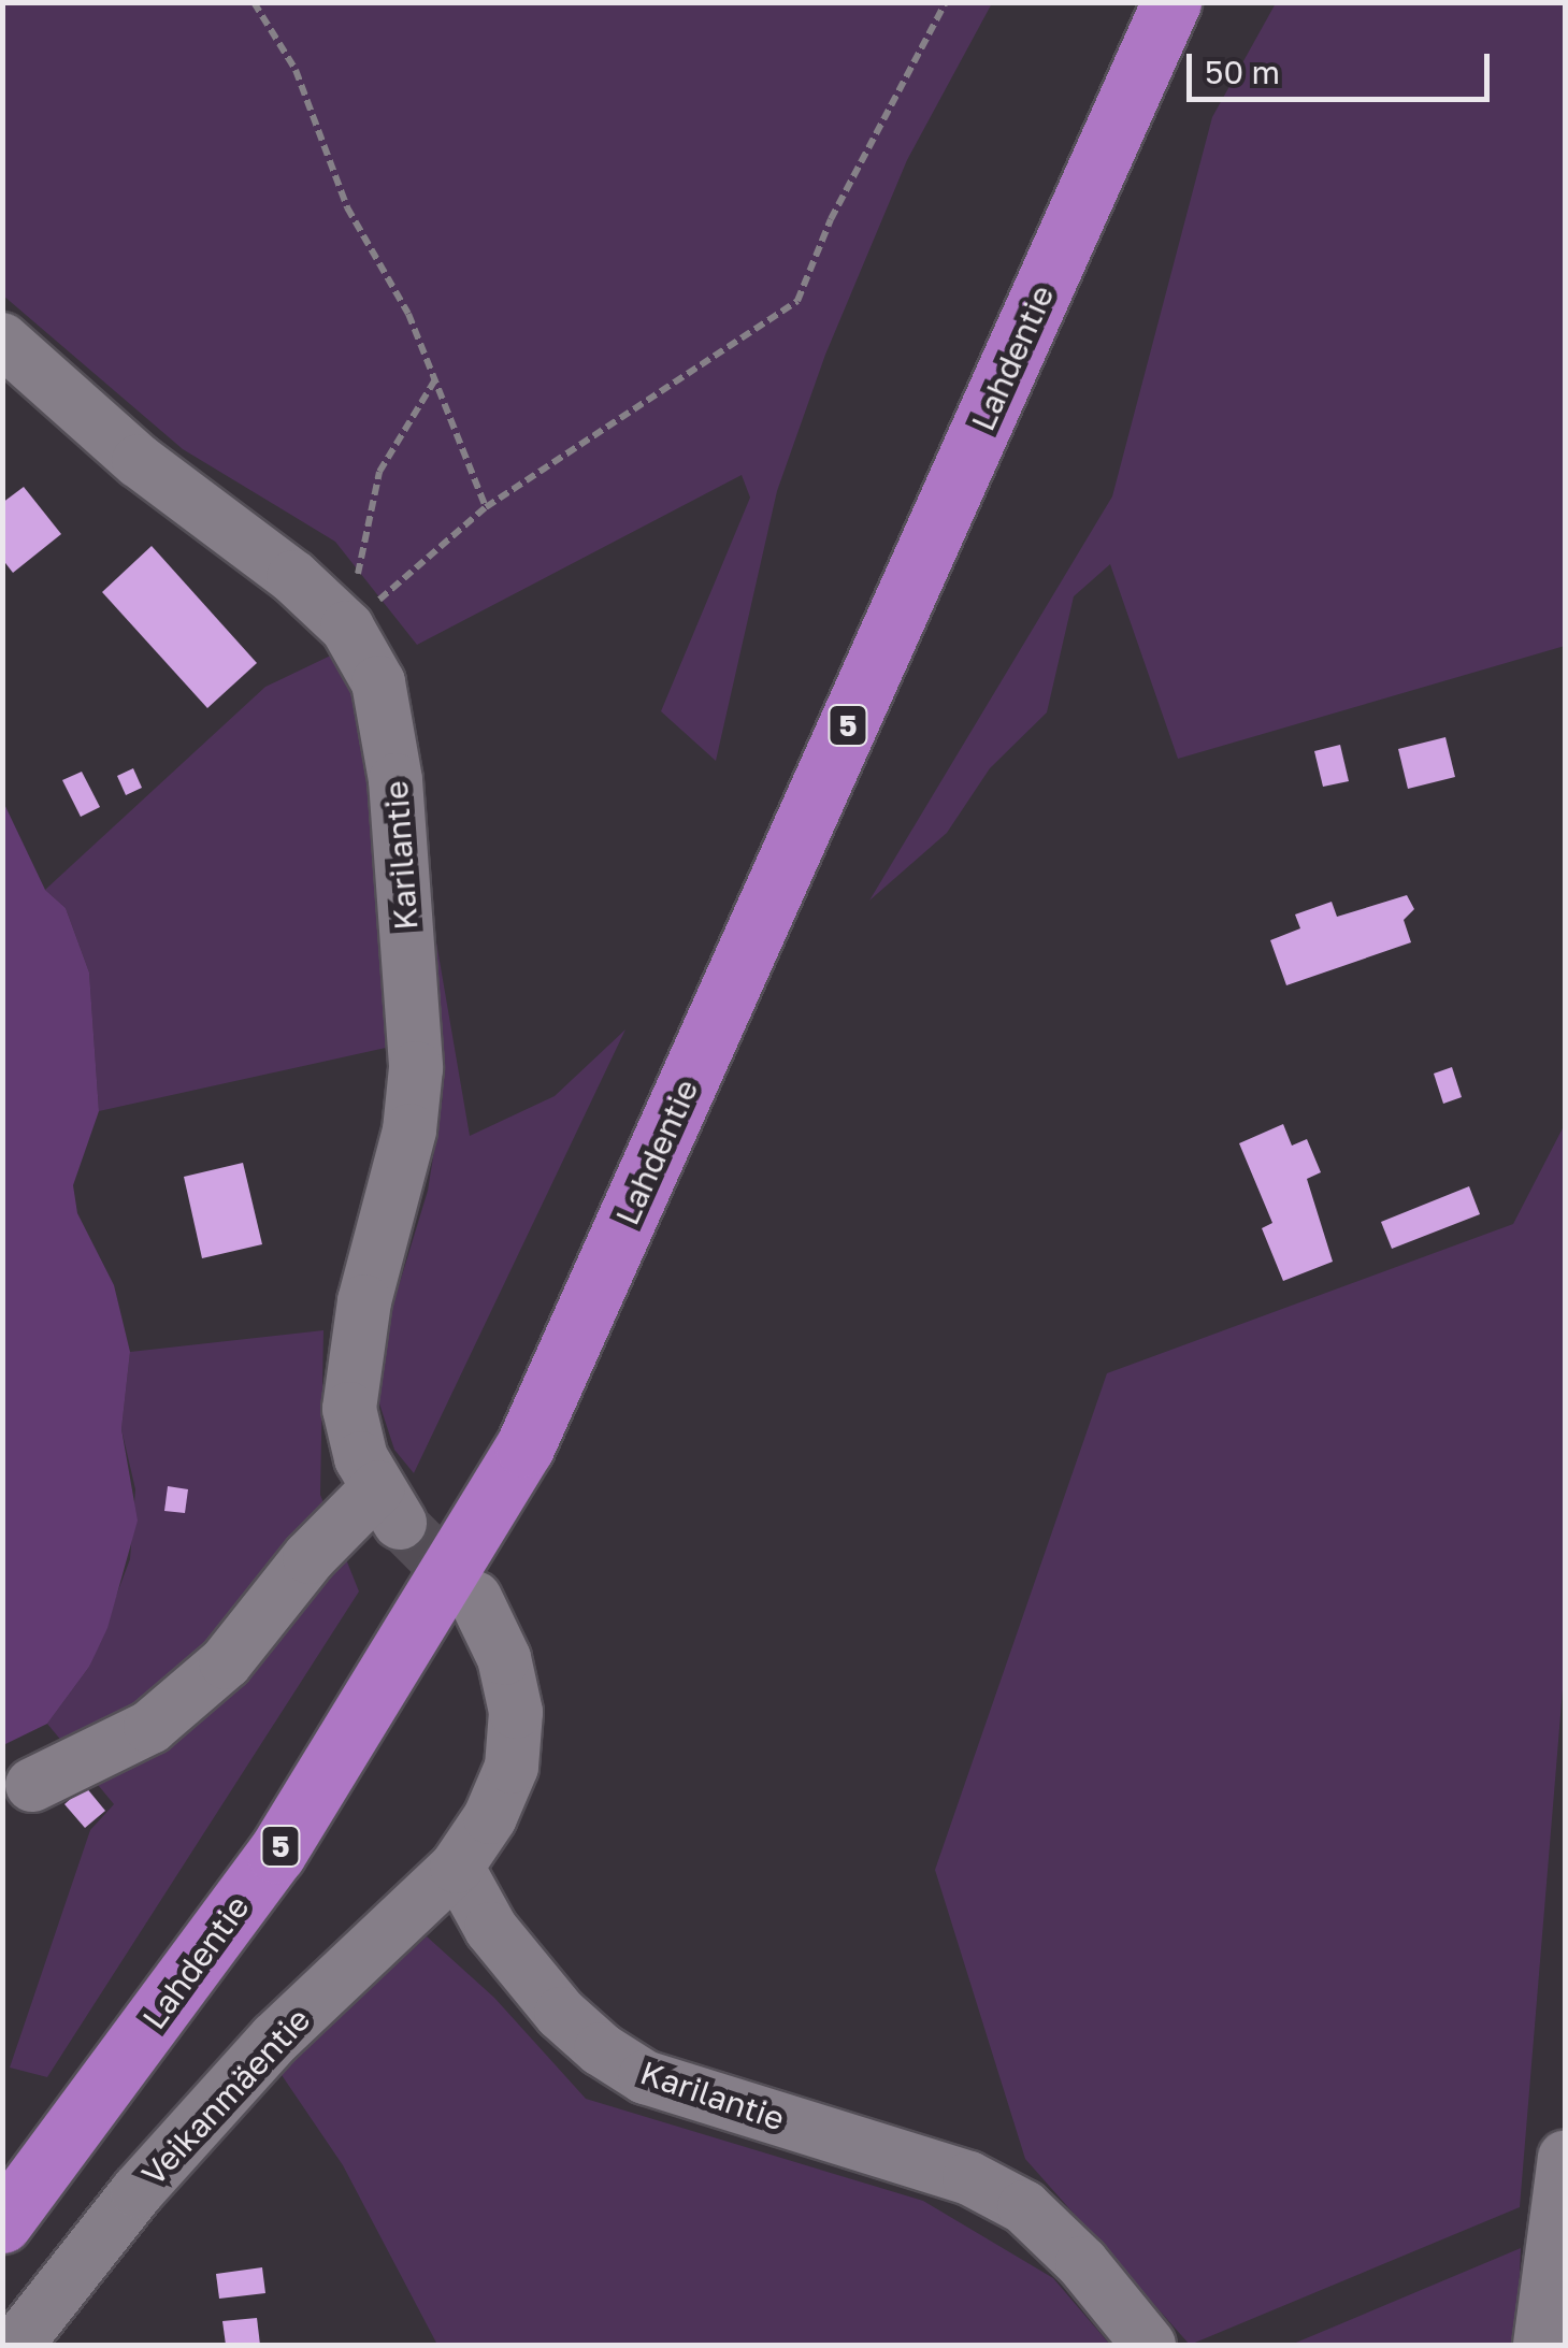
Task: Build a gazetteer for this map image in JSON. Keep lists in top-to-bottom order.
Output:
{
  "streets": {
    "highway": ["Lahdentie", "5"],
    "street": ["Karilantie", "Veikanmäentie"]
  },
  "crossings": [
    ["Karilantie", "Veikanmäentie"]
  ],
  "scale_bar": "50 m"
}
